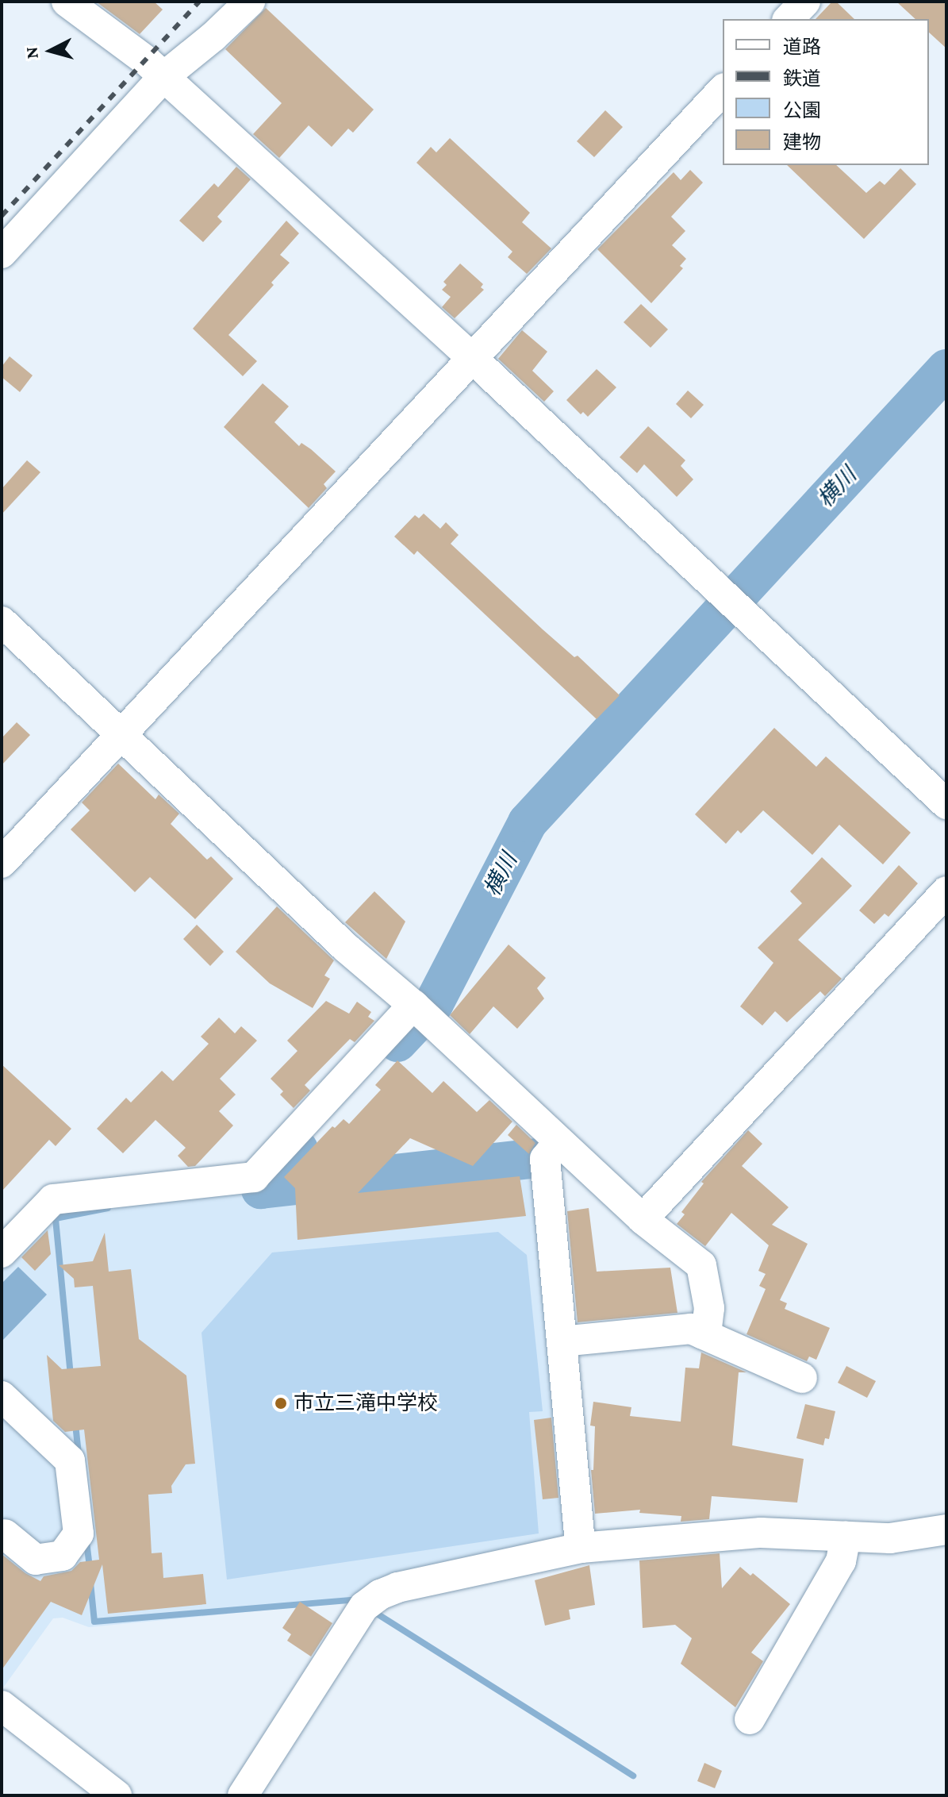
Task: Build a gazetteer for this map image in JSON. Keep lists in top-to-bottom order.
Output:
{
  "water": ["横川"],
  "places": ["市立三滝中学校"],
  "legend": [
    "道路",
    "鉄道",
    "公園",
    "建物"
  ],
  "north": "left"
}
